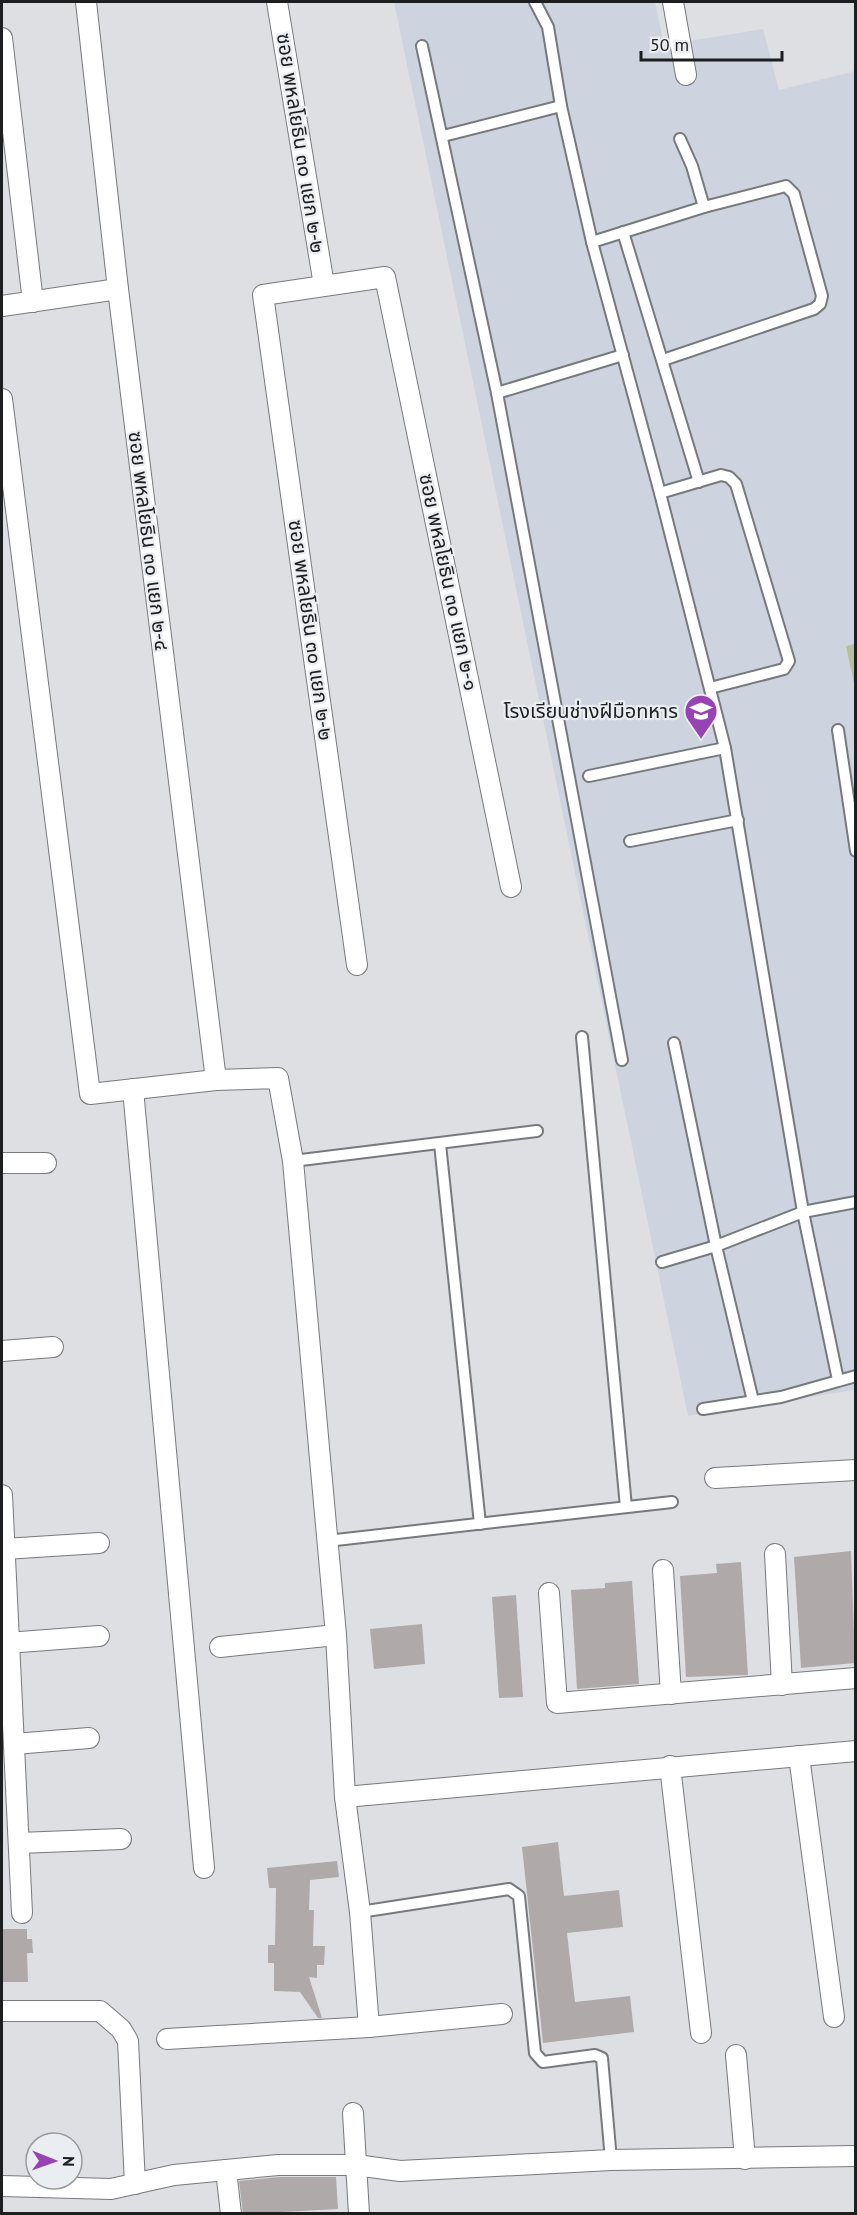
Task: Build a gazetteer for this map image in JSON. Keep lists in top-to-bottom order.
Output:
{
  "streets": {
    "street": ["ซอย พหลโยธิน ๓๐ แยก ๒-๒", "ซอย พหลโยธิน ๓๐ แยก ๒-๔", "ซอย พหลโยธิน ๓๐ แยก ๒-๑"]
  },
  "crossings": [
    ["ซอย พหลโยธิน ๓๐ แยก ๒-๒", "ซอย พหลโยธิน ๓๐ แยก ๒-๑"]
  ],
  "places": {
    "school or university": ["โรงเรียนช่างฝีมือทหาร"]
  },
  "scale_bar": "50 m",
  "north": "right"
}
